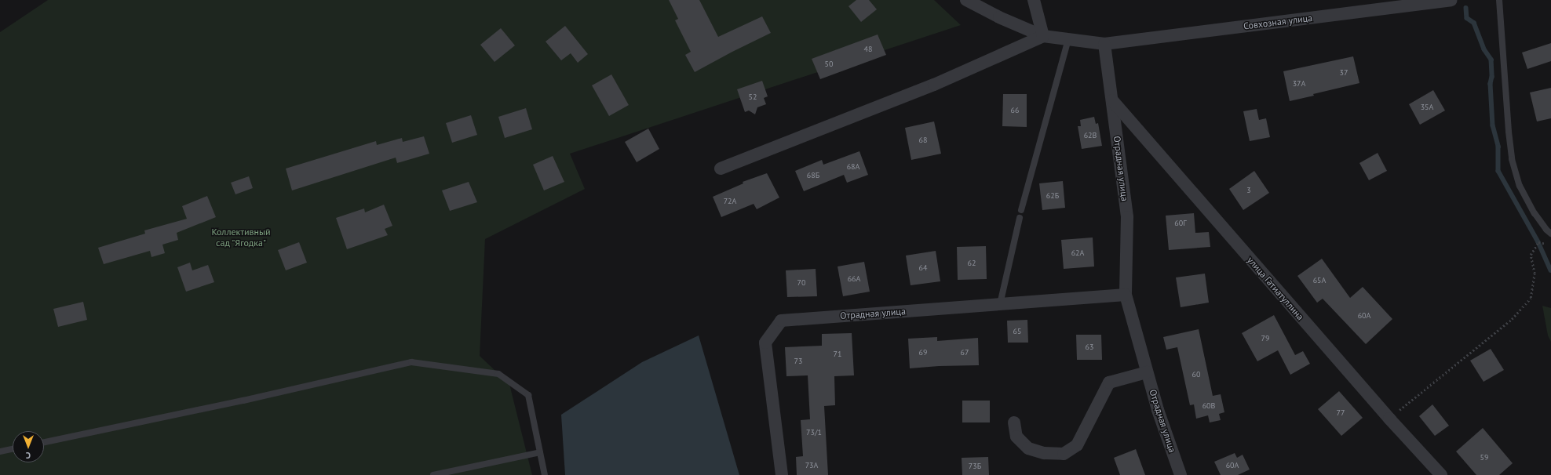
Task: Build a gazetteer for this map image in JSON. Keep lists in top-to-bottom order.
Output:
{
  "streets": {
    "street": ["Совхозная улица", "Отрадная улица", "улица Гатиатуллина"]
  },
  "crossings": [
    ["Совхозная улица", "Отрадная улица"],
    ["Отрадная улица", "улица Гатиатуллина"]
  ],
  "parks": ["Коллективный сад \"Ягодка\""],
  "house_numbers": [
    "48",
    "50",
    "37",
    "37А",
    "52",
    "35А",
    "66",
    "62В",
    "68",
    "68А",
    "68Б",
    "3",
    "62Б",
    "72А",
    "60Г",
    "62А",
    "62",
    "64",
    "66А",
    "65А",
    "70",
    "60А",
    "65",
    "79",
    "63",
    "69",
    "67",
    "71",
    "73",
    "60",
    "60В",
    "77",
    "73/1",
    "59",
    "73А",
    "60А",
    "73Б"
  ],
  "north": "bottom"
}
